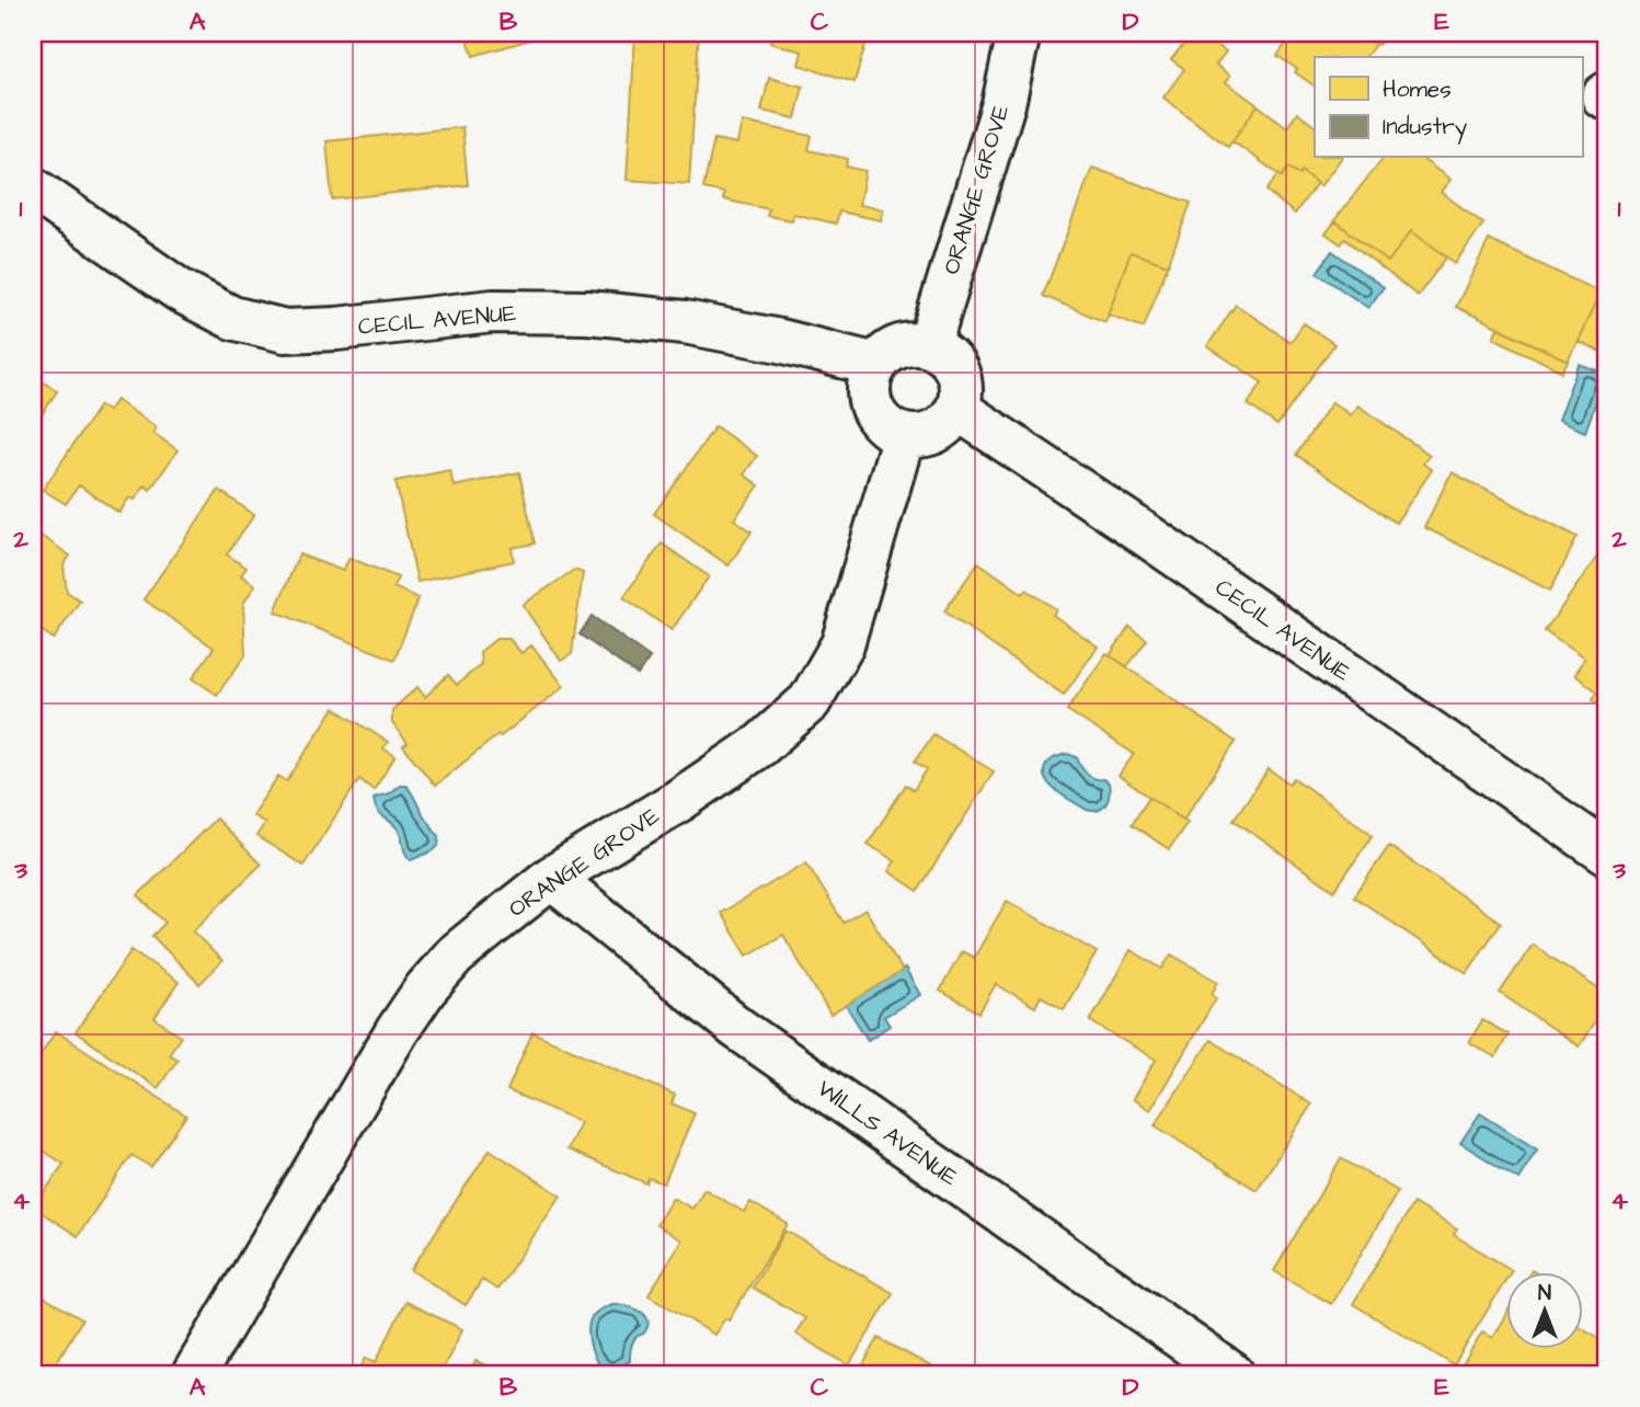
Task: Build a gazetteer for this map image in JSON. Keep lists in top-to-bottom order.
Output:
{
  "streets": {
    "street": ["ORANGE GROVE", "CECIL AVENUE", "WILLS AVENUE"]
  },
  "crossings": [
    ["ORANGE GROVE", "CECIL AVENUE"],
    ["ORANGE GROVE", "WILLS AVENUE"]
  ],
  "legend": ["Homes", "Industry"],
  "north": "top",
  "grid": {
    "columns": [
      "A",
      "B",
      "C",
      "D",
      "E"
    ],
    "rows": [
      "1",
      "2",
      "3",
      "4"
    ]
  }
}
